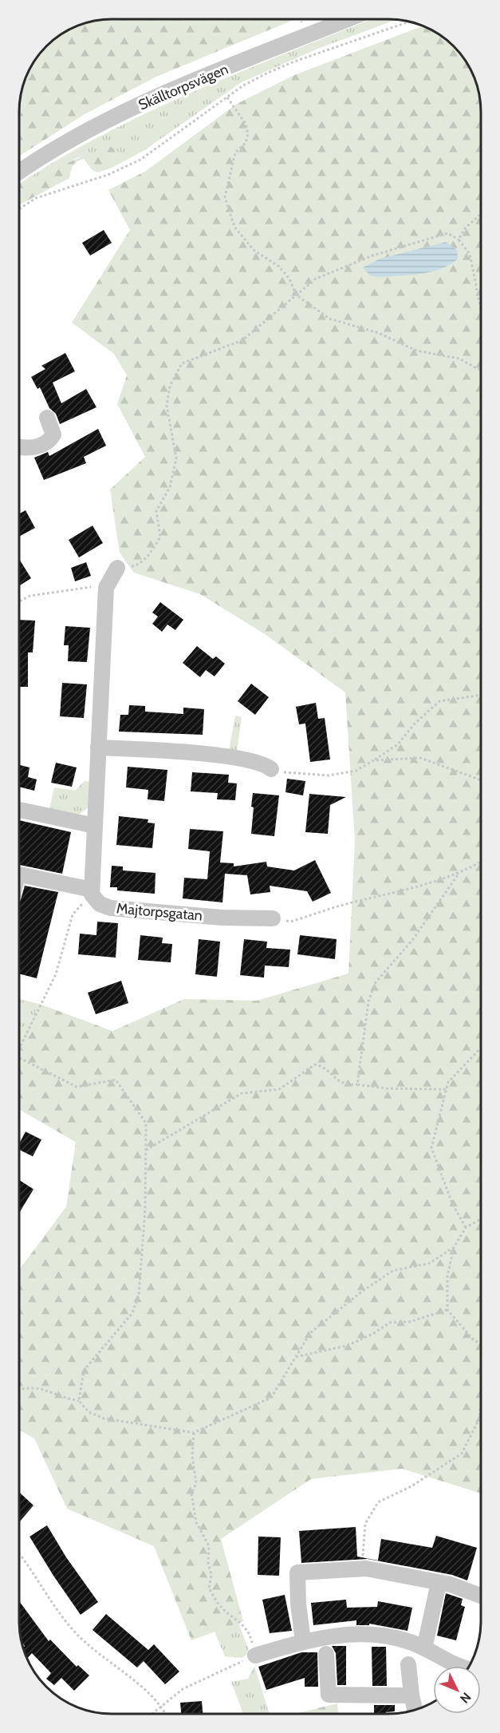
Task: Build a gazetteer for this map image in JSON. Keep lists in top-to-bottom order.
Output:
{
  "streets": {
    "street": ["Skälltorpsvägen", "Majtorpsgatan"]
  },
  "north": "bottom right"
}
